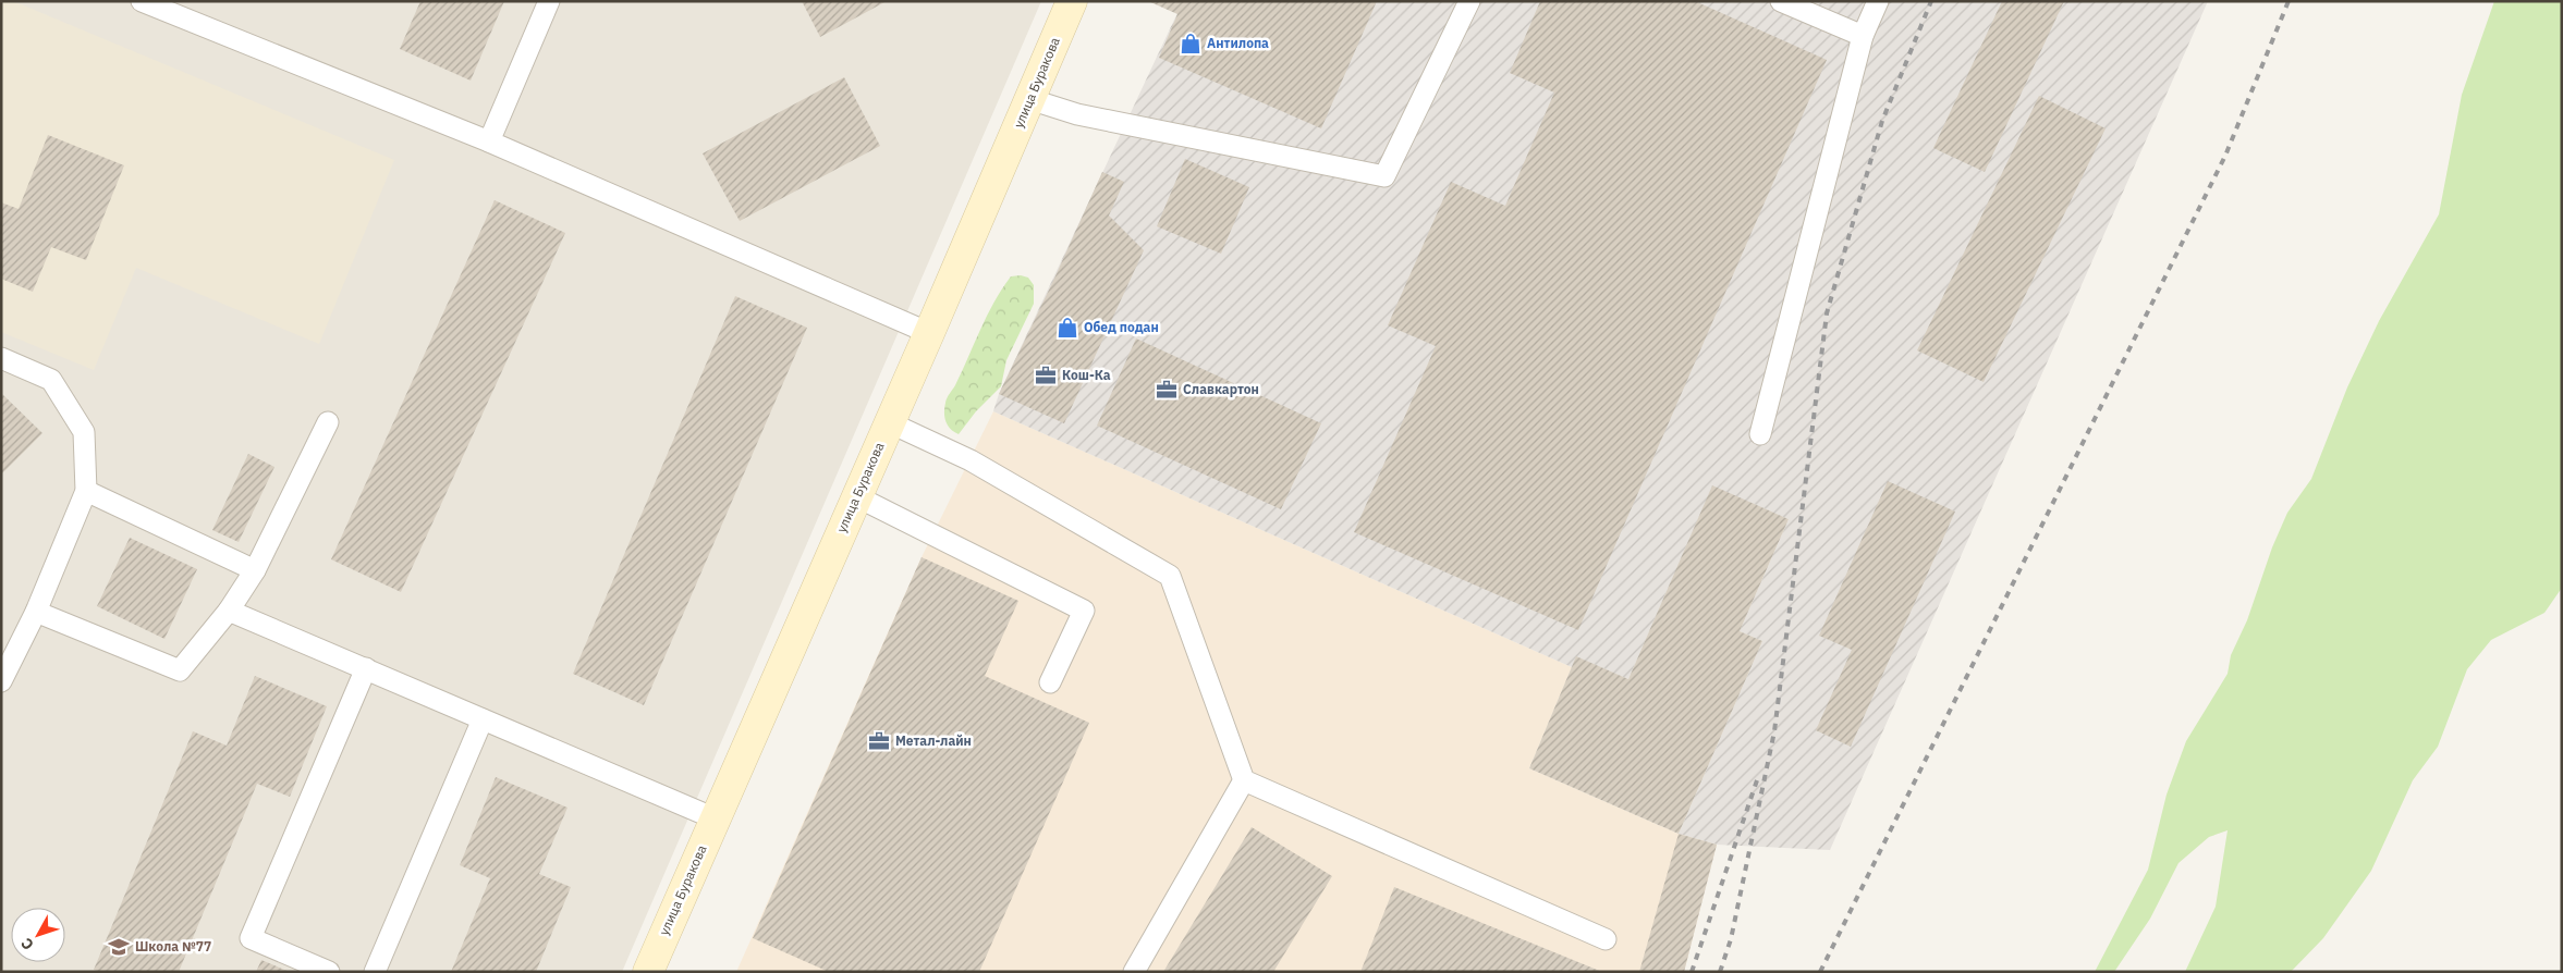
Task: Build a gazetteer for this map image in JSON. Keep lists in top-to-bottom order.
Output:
{
  "streets": {
    "street": ["улица Буракова"]
  },
  "places": {
    "shop": ["Антилопа", "Обед подан"],
    "office": ["Кош-Ка", "Славкартон", "Метал-лайн"],
    "school or university": ["Школа №77"]
  },
  "north": "bottom left"
}
